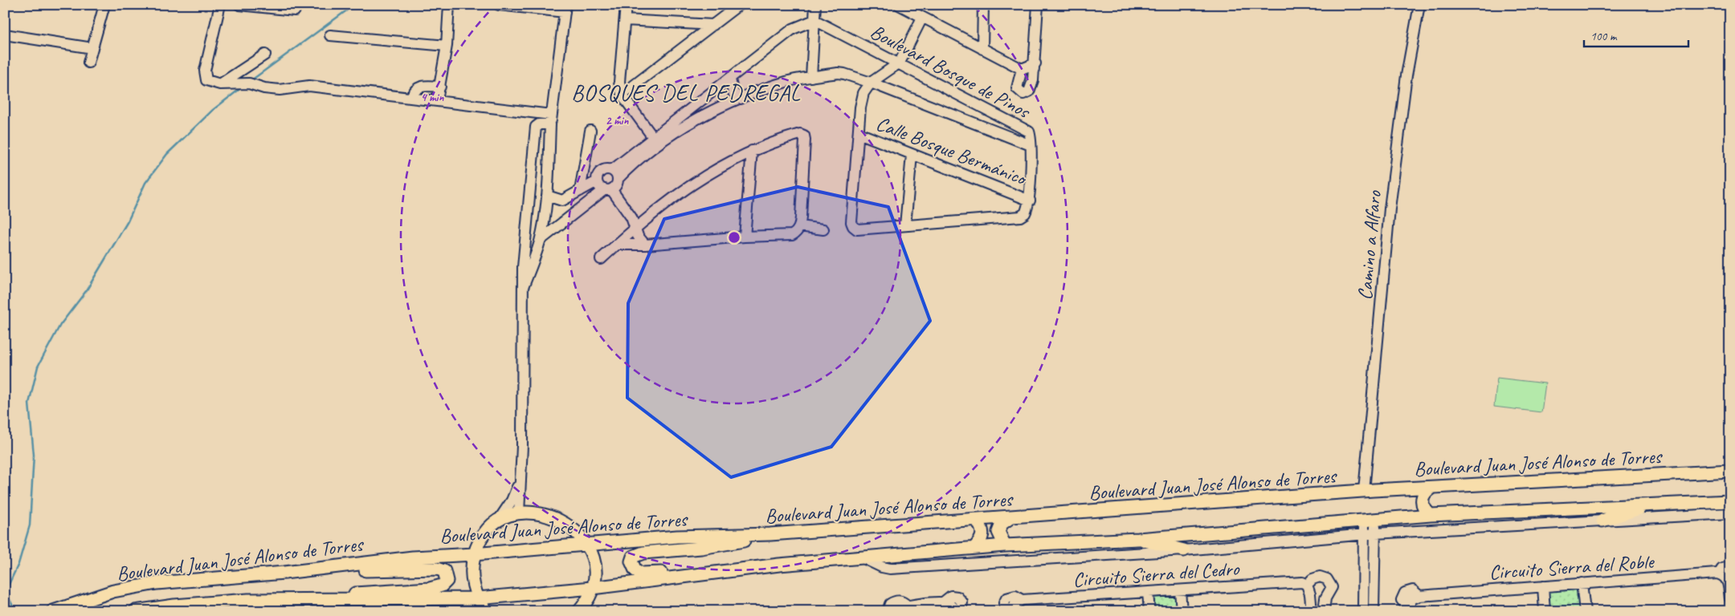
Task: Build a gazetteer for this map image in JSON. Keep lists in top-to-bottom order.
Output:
{
  "streets": {
    "main road": ["Boulevard Juan José Alonso de Torres"],
    "street": [
      "Boulevard Bosque de Pinos",
      "Calle Bosque Bermánico",
      "Camino a Alfaro",
      "Circuito Sierra del Roble",
      "Circuito Sierra del Cedro"
    ]
  },
  "crossings": [
    ["Camino a Alfaro", "Boulevard Juan José Alonso de Torres"]
  ],
  "districts": ["BOSQUES DEL PEDREGAL"],
  "scale_bar": "100 m",
  "rings": ["4 min", "2 min"]
}
